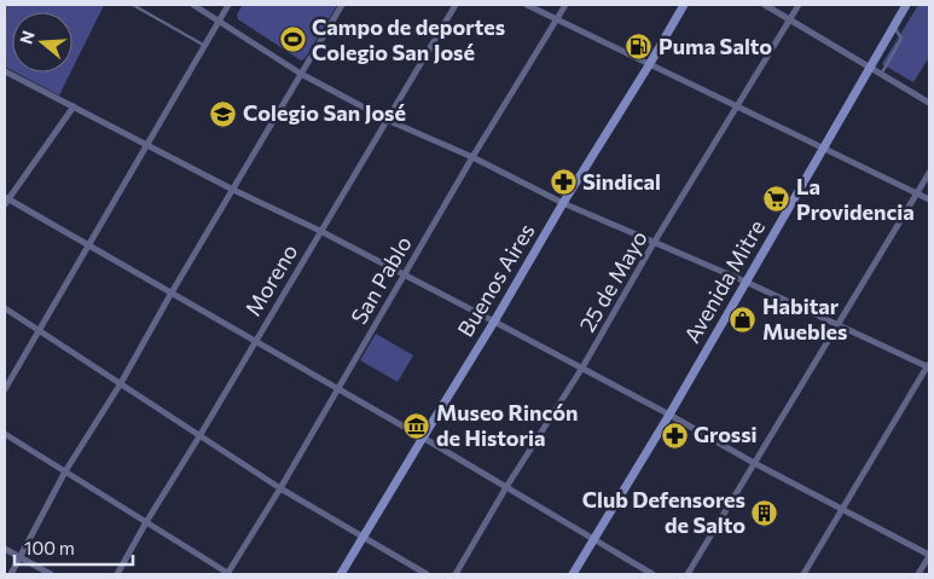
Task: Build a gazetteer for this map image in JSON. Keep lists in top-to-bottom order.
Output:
{
  "streets": {
    "street": [
      "Moreno",
      "San Pablo",
      "Buenos Aires",
      "25 de Mayo",
      "Avenida Mitre"
    ]
  },
  "places": {
    "sports": ["Campo de deportes Colegio San José"],
    "fuel station": ["Puma Salto"],
    "school or university": ["Colegio San José"],
    "pharmacy": ["Sindical", "Grossi"],
    "supermarket": ["La Providencia"],
    "shop": ["Habitar Muebles"],
    "museum": ["Museo Rincón de Historia"],
    "building": ["Club Defensores de Salto"]
  },
  "scale_bar": "100 m",
  "north": "left"
}
